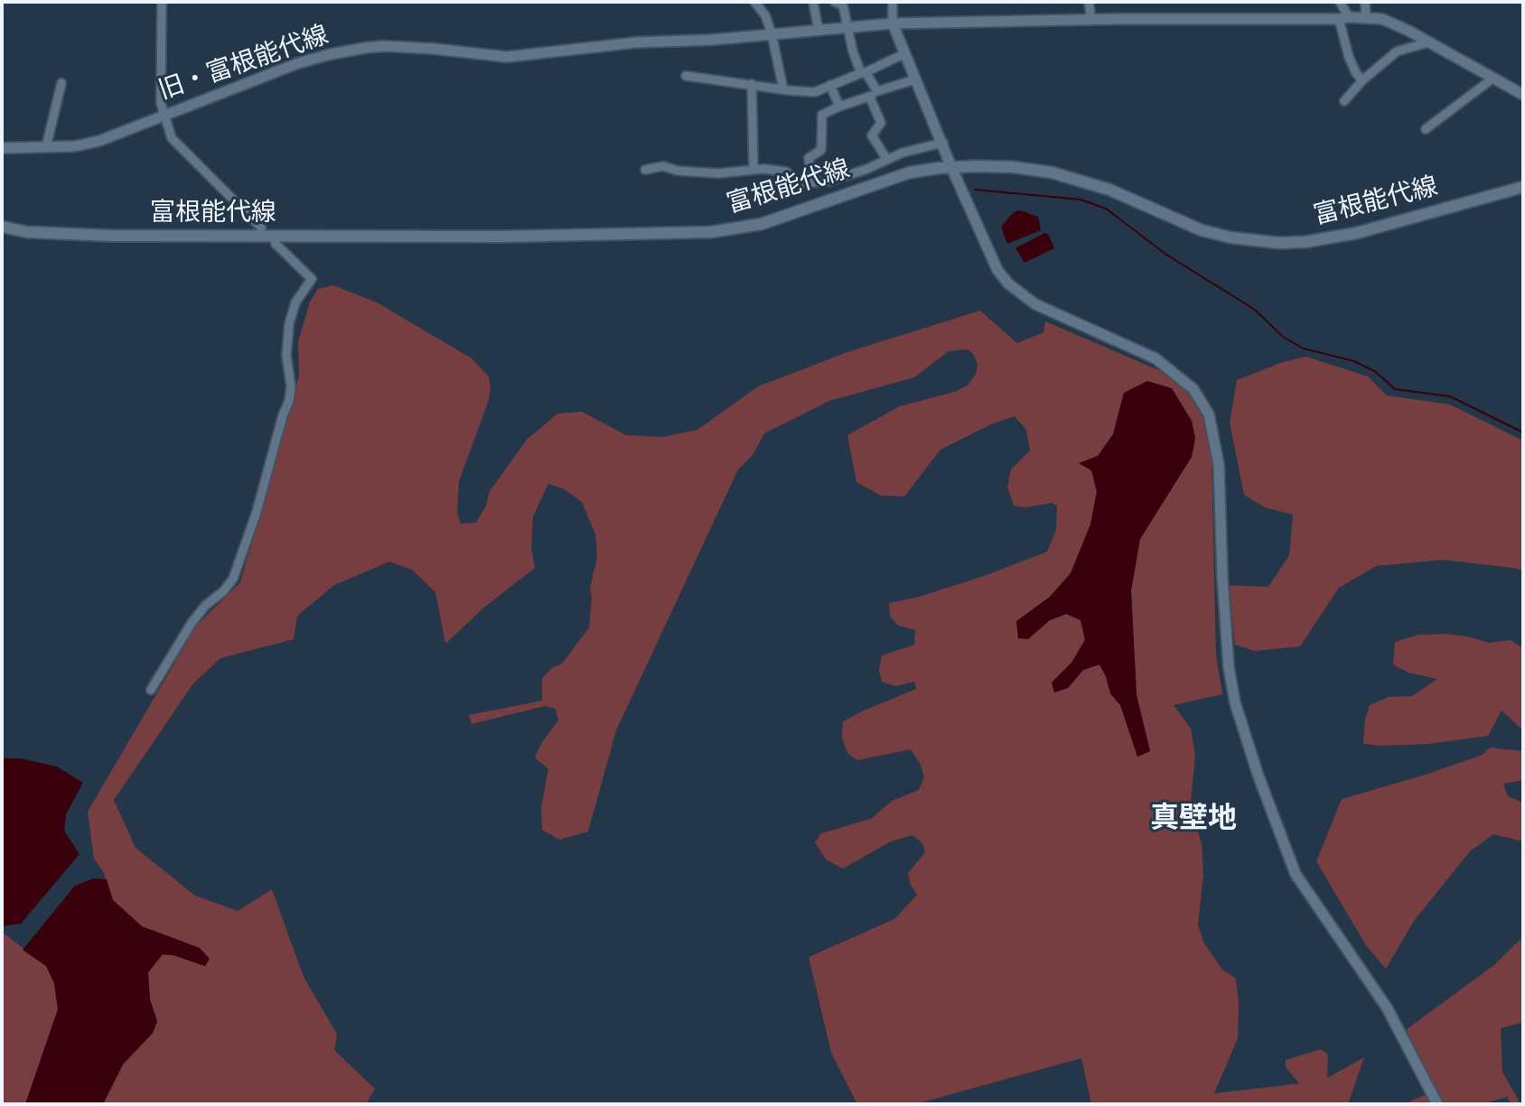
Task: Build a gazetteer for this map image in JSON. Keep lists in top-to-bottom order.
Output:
{
  "streets": {
    "main road": ["富根能代線"],
    "street": ["旧・富根能代線"]
  },
  "districts": ["真壁地"]
}
